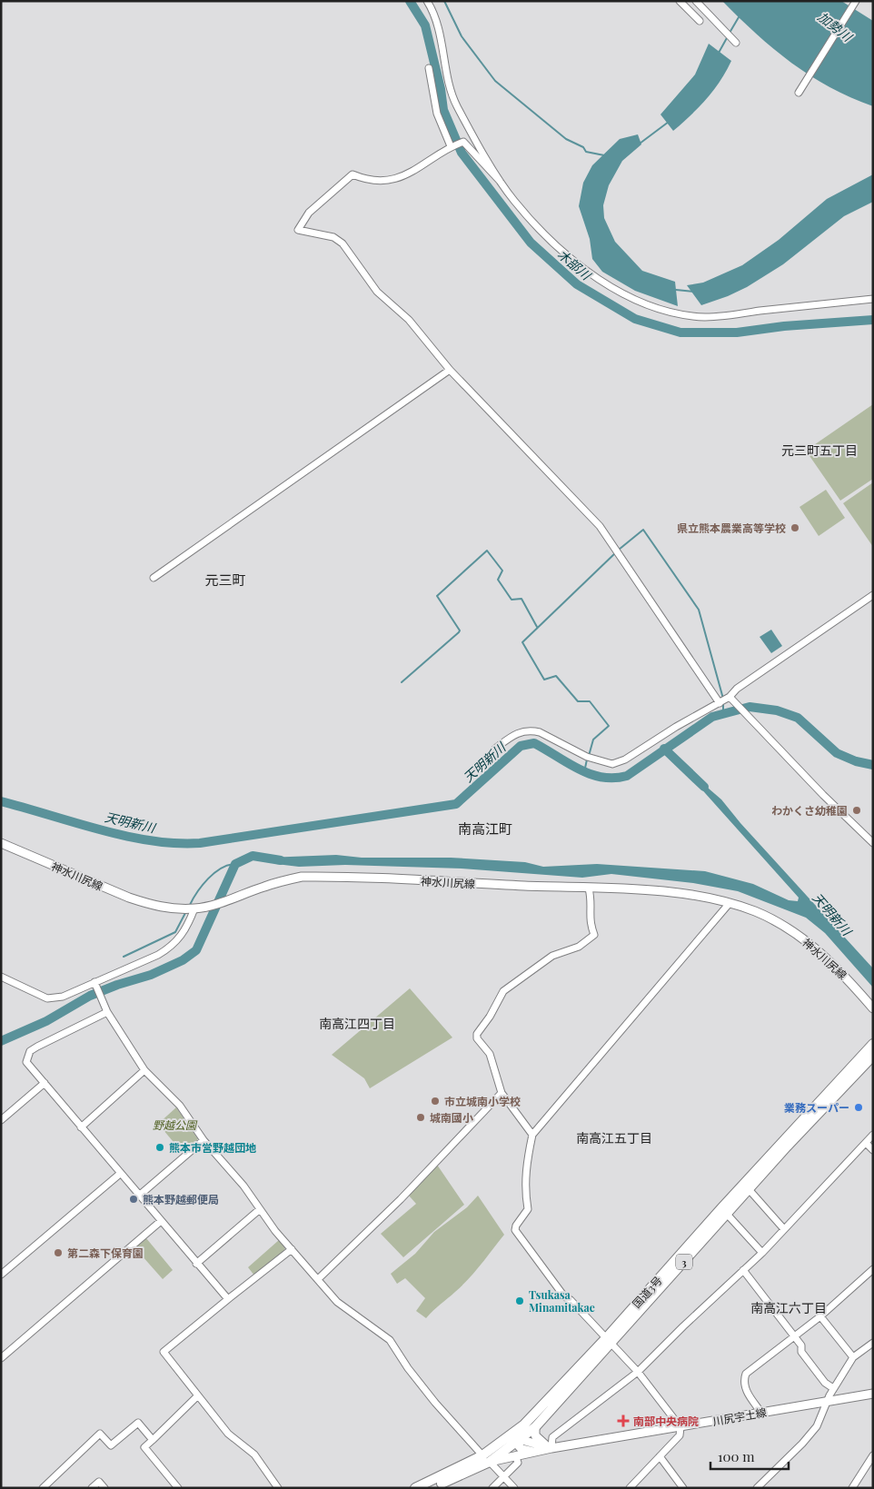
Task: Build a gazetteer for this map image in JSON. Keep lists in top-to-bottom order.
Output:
{
  "streets": {
    "highway": ["3", "国道3号"],
    "main road": ["神水川尻線", "川尻宇土線"]
  },
  "crossings": [
    ["国道3号", "川尻宇土線"]
  ],
  "districts": [
    "元三町五丁目",
    "元三町",
    "南高江町",
    "南高江四丁目",
    "南高江五丁目",
    "南高江六丁目"
  ],
  "water": ["加勢川", "木部川", "天明新川"],
  "parks": ["野越公園"],
  "places": {
    "other": [
      "県立熊本農業高等学校",
      "わかくさ幼稚園",
      "市立城南小学校",
      "業務スーパー",
      "城南國小",
      "熊本市営野越団地",
      "熊本野越郵便局",
      "第二森下保育園",
      "Tsukasa Minamitakae"
    ],
    "health": ["南部中央病院"]
  },
  "scale_bar": "100 m"
}
